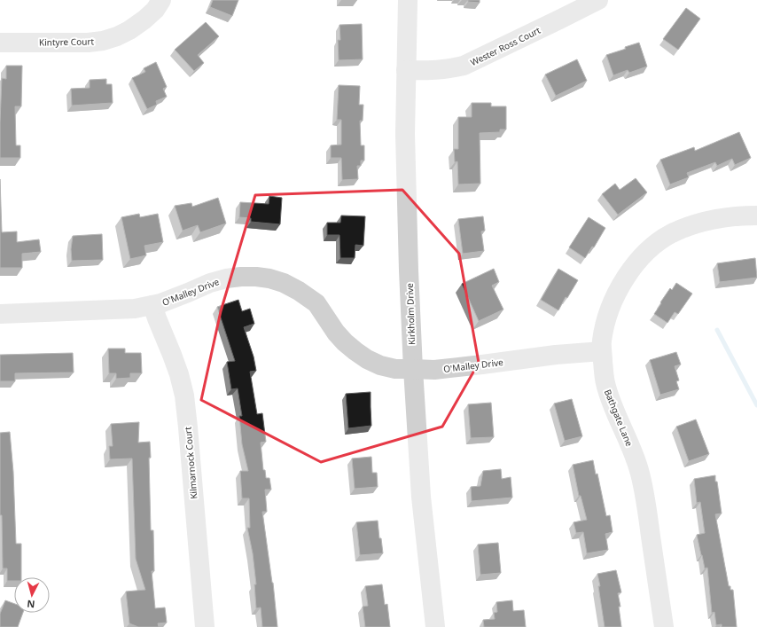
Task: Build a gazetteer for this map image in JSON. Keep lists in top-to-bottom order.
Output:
{
  "streets": {
    "street": [
      "Kintyre Court",
      "Wester Ross Court",
      "O'Malley Drive",
      "Kirkholm Drive",
      "Bathgate Lane",
      "Kilmarnock Court"
    ]
  },
  "crossings": [
    ["Wester Ross Court", "Kirkholm Drive"],
    ["O'Malley Drive", "Kirkholm Drive"],
    ["O'Malley Drive", "Bathgate Lane"],
    ["O'Malley Drive", "Kilmarnock Court"]
  ],
  "north": "bottom"
}
